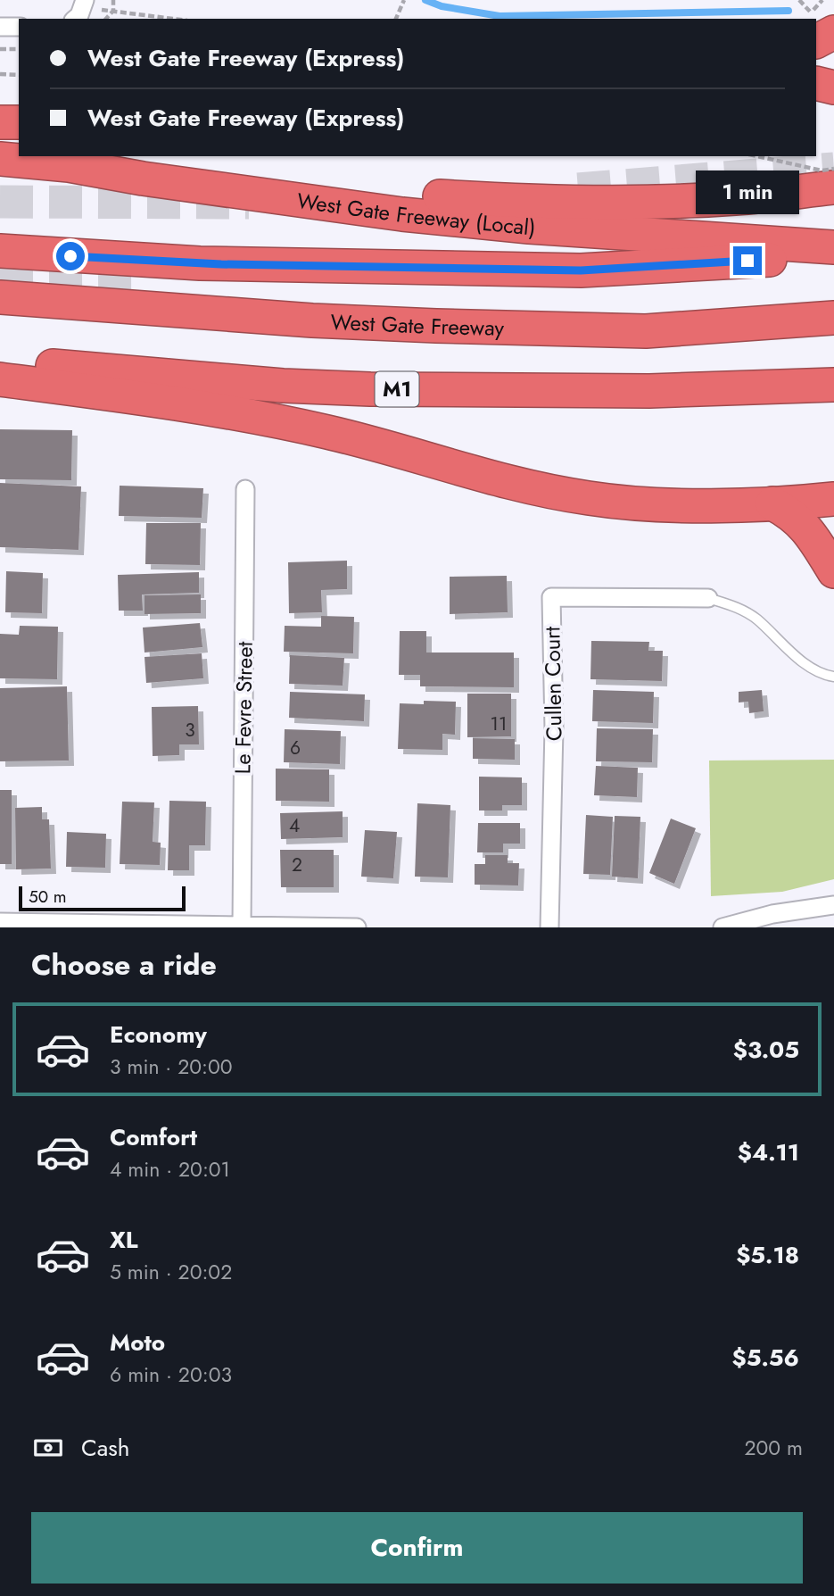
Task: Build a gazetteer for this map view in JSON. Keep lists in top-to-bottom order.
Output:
{
  "streets": {
    "highway": ["West Gate Freeway (Local)", "West Gate Freeway", "M1"],
    "street": ["Cullen Court", "Le Fevre Street"]
  },
  "house_numbers": [
    "11",
    "3",
    "6",
    "4",
    "2"
  ],
  "scale_bar": "50 m",
  "page": {
    "banner": ["West Gate Freeway (Express)", "West Gate Freeway (Express)"],
    "bubble": "1 min",
    "scale": "50 m",
    "heading": "Choose a ride",
    "list": [
      {
        "name": "Economy",
        "note": "3 min · 20:00",
        "value": "$3.05"
      },
      {
        "name": "Comfort",
        "note": "4 min · 20:01",
        "value": "$4.11"
      },
      {
        "name": "XL",
        "note": "5 min · 20:02",
        "value": "$5.18"
      },
      {
        "name": "Moto",
        "note": "6 min · 20:03",
        "value": "$5.56"
      }
    ],
    "pay": ["Cash", "200 m"],
    "buttons": "Confirm"
  }
}
